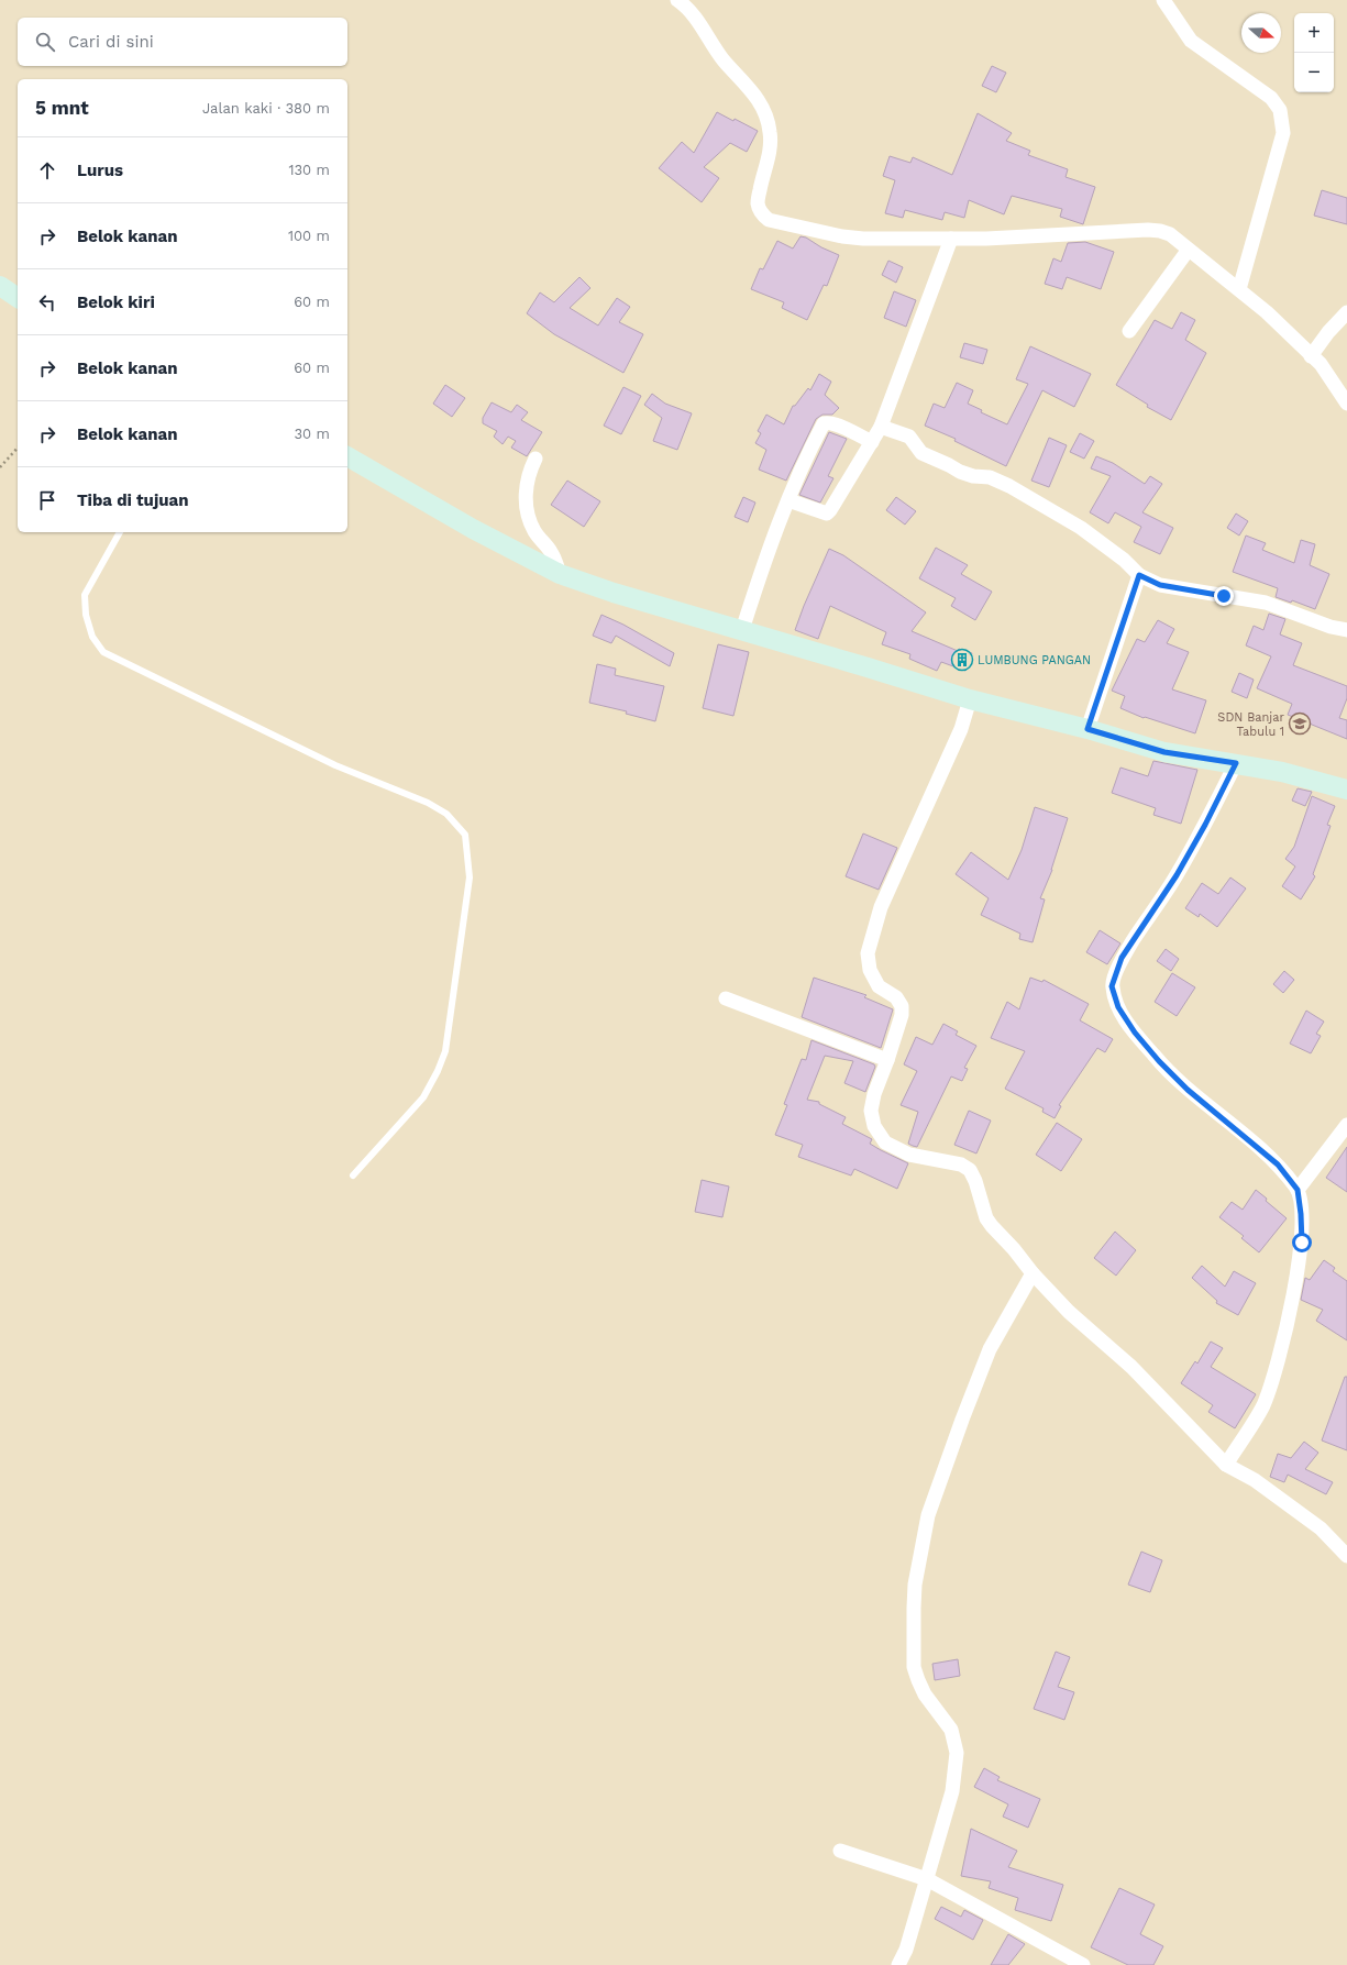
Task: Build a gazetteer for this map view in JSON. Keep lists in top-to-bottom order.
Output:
{
  "places": {
    "building": ["LUMBUNG PANGAN"],
    "school or university": ["SDN Banjar Tabulu 1"]
  },
  "north": "right",
  "page": {
    "map_buttons": ["+", "−"],
    "search": "Cari di sini",
    "heading": ["5 mnt", "Jalan kaki · 380 m"],
    "list": [
      ["Lurus", "130 m"],
      ["Belok kanan", "100 m"],
      ["Belok kiri", "60 m"],
      ["Belok kanan", "60 m"],
      ["Belok kanan", "30 m"],
      "Tiba di tujuan"
    ]
  }
}
